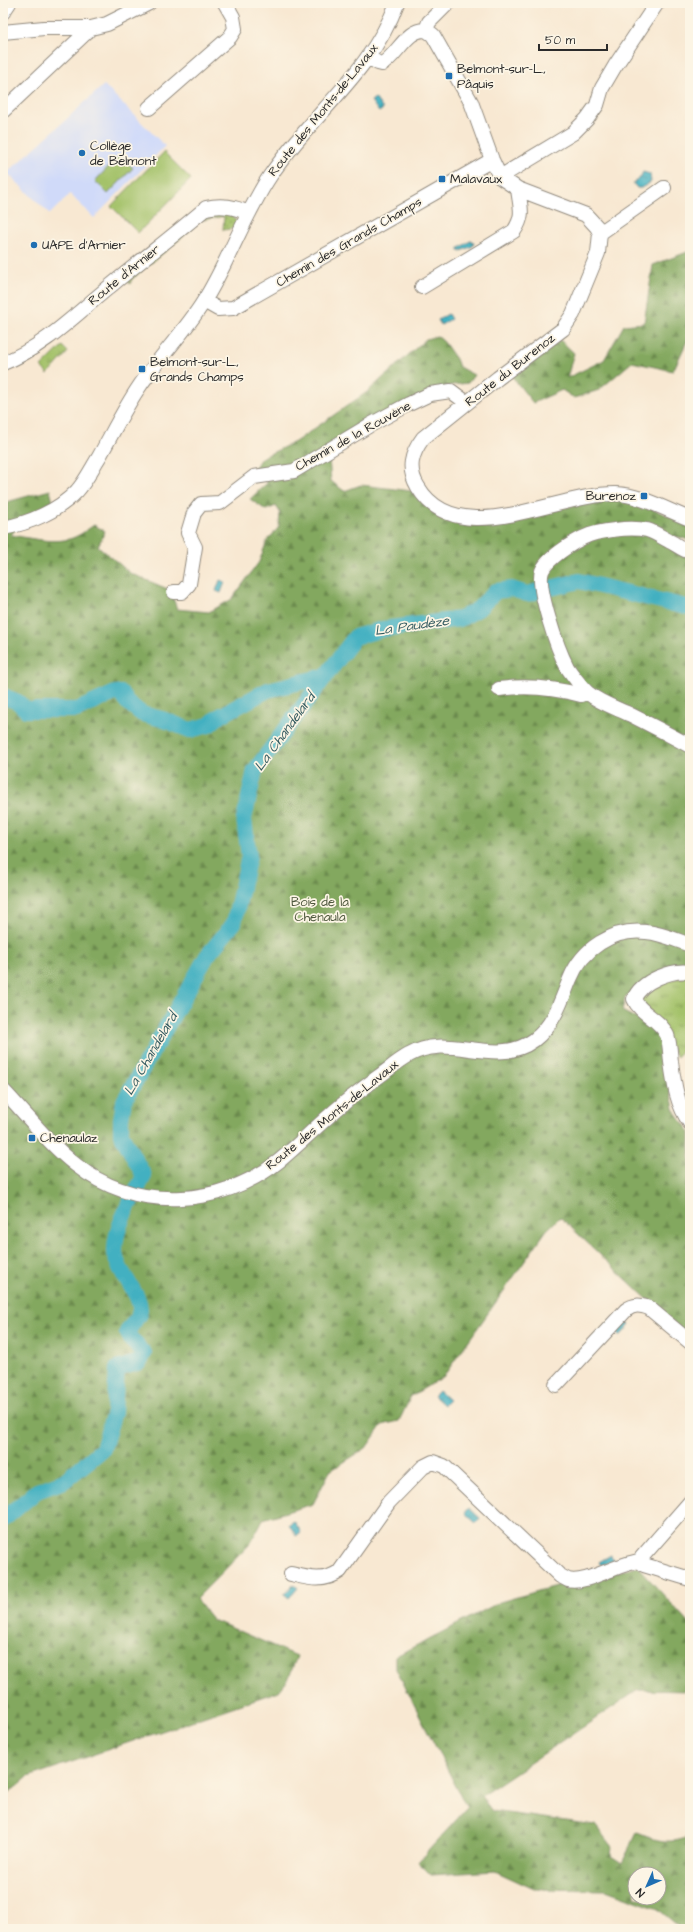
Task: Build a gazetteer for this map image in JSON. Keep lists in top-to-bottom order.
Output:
{
  "streets": {
    "street": [
      "Route des Monts-de-Lavaux",
      "Chemin des Grands Champs",
      "Route d'Arnier",
      "Route du Burenoz",
      "Chemin de la Rouvène"
    ]
  },
  "crossings": [
    ["Route des Monts-de-Lavaux", "Chemin des Grands Champs"],
    ["Route des Monts-de-Lavaux", "Route d'Arnier"],
    ["Route du Burenoz", "Chemin de la Rouvène"]
  ],
  "water": ["La Paudèze", "La Chandelard"],
  "parks": ["Bois de la Chenaula"],
  "places": {
    "transit": [
      "Belmont-sur-L., Pâquis",
      "Malavaux",
      "Belmont-sur-L., Grands Champs",
      "Burenoz",
      "Chenaulaz"
    ],
    "other": ["Collège de Belmont", "UAPE d'Arnier"]
  },
  "scale_bar": "50 m",
  "north": "bottom left"
}
